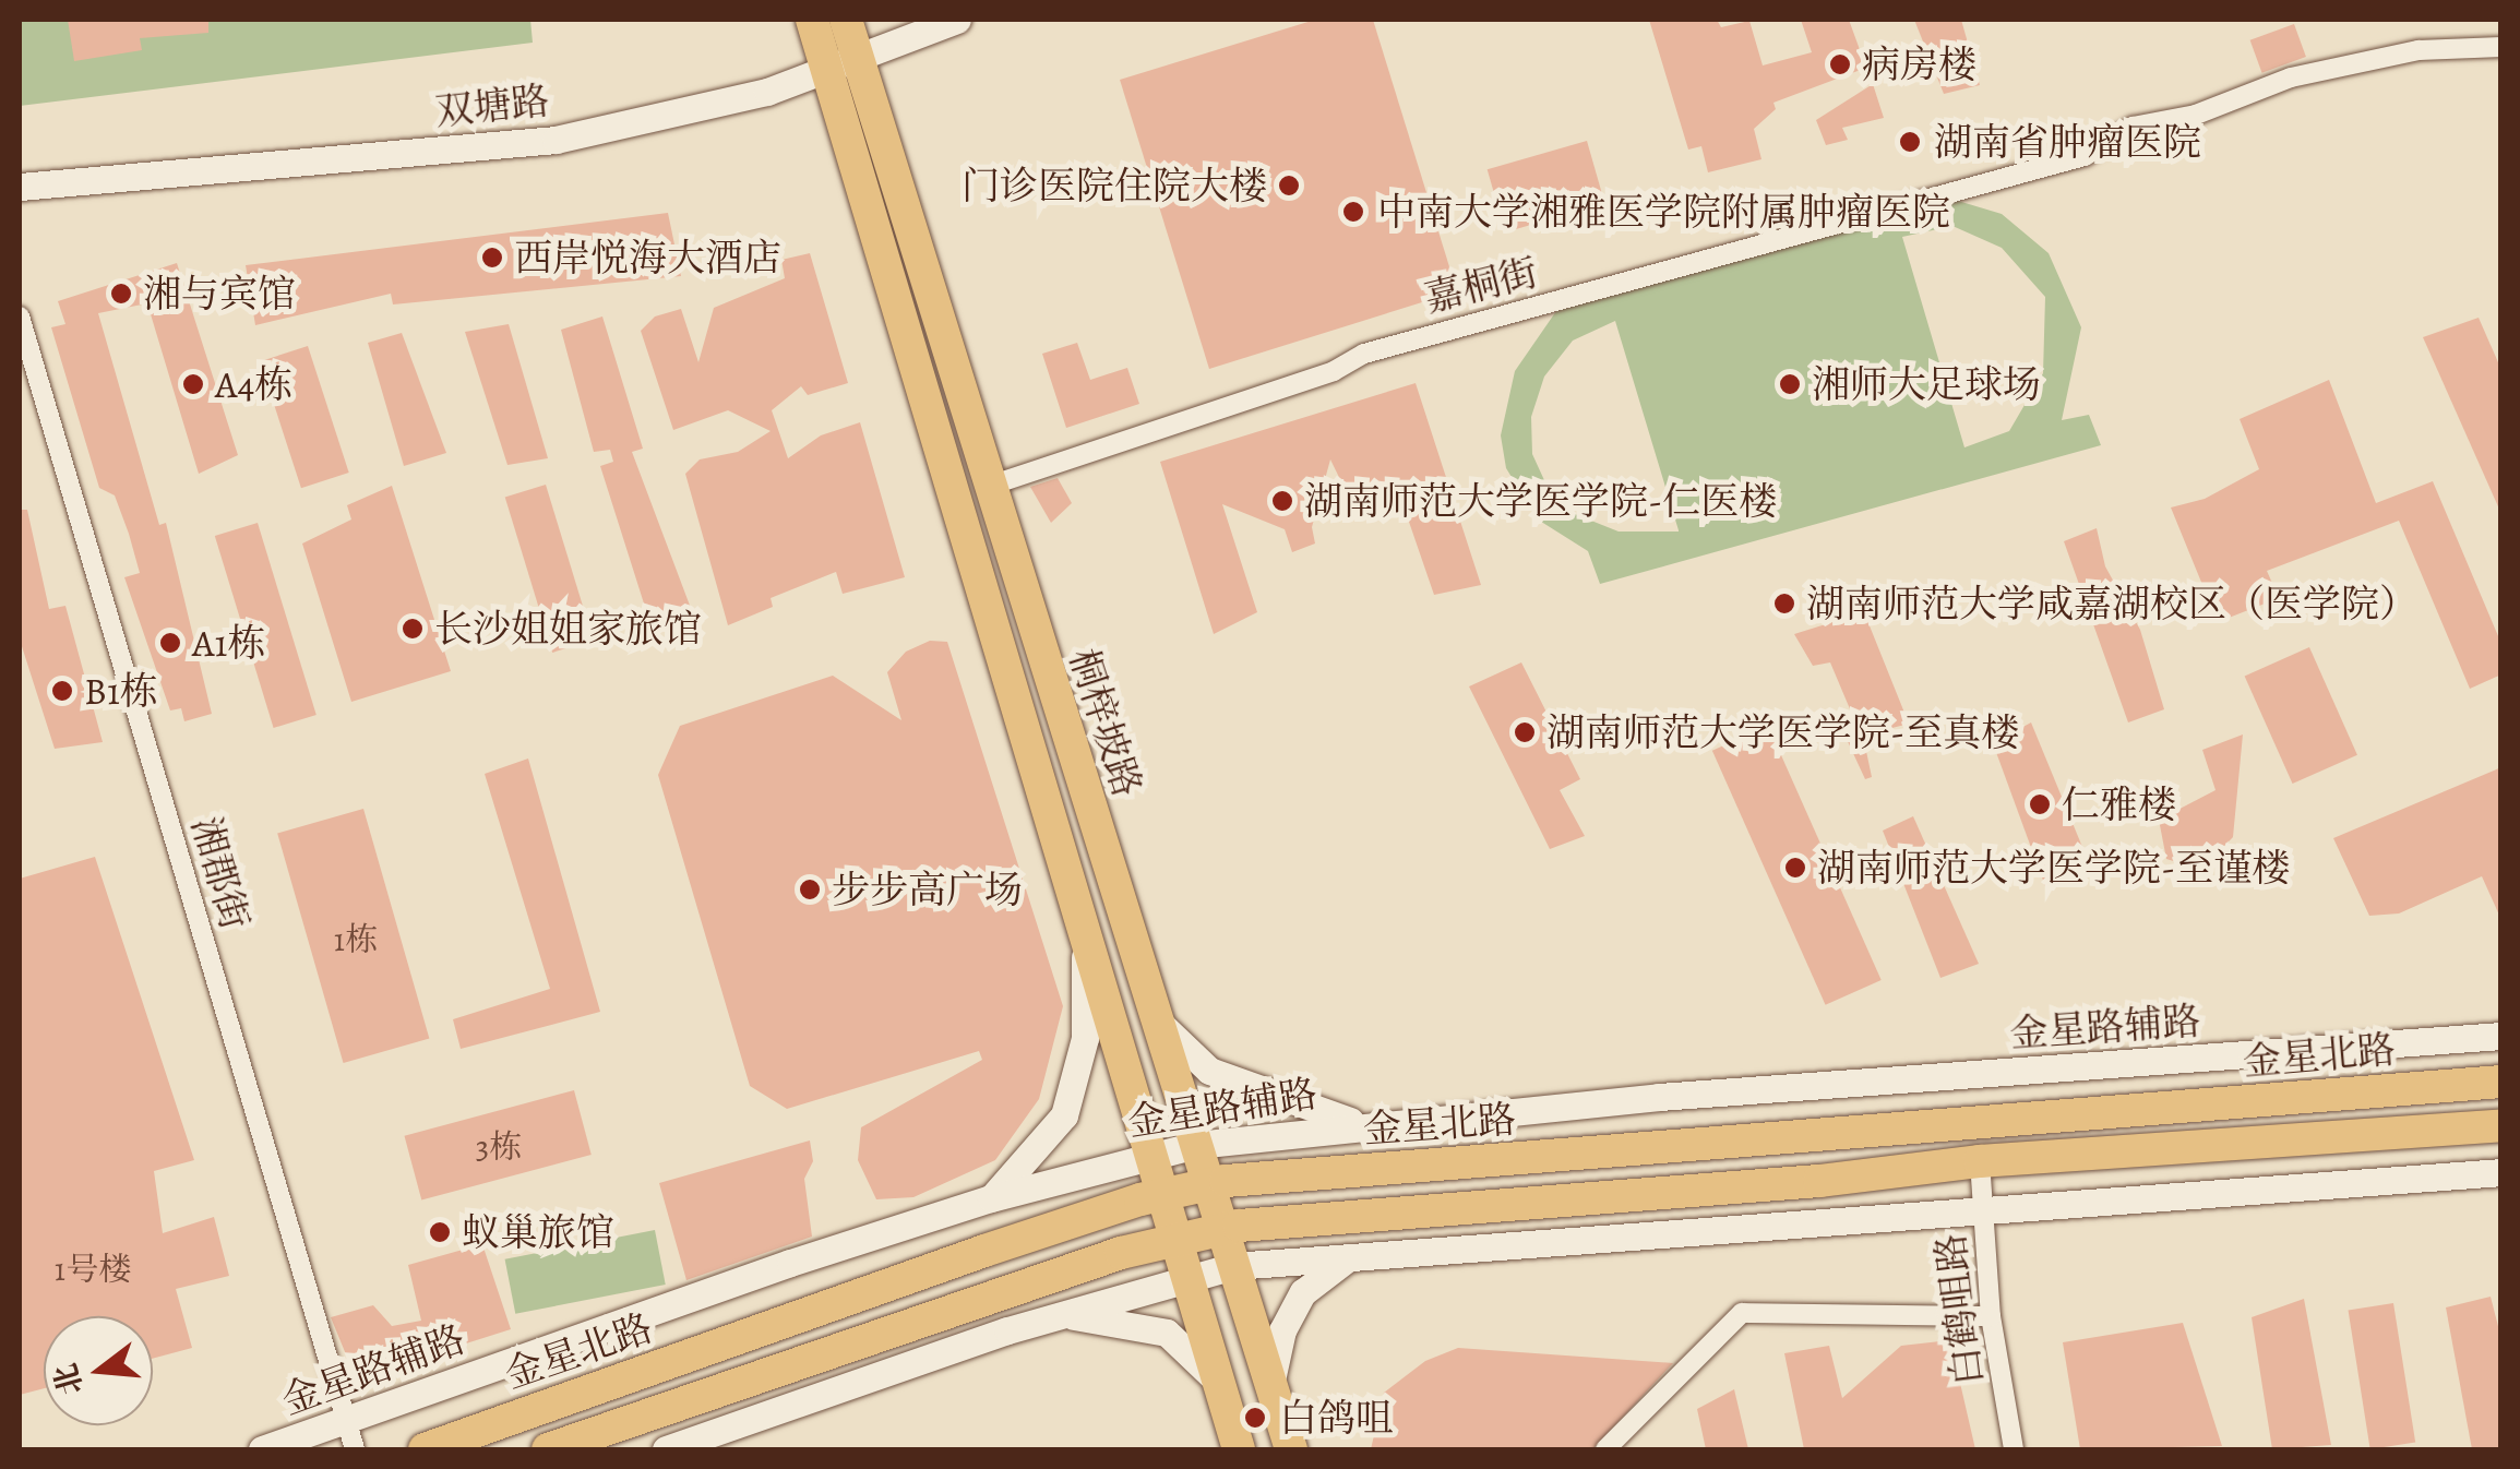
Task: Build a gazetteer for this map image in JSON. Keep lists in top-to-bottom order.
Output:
{
  "streets": {
    "main road": ["桐梓坡路", "金星北路"],
    "street": [
      "双塘路",
      "嘉桐街",
      "湘郡街",
      "金星路辅路",
      "白鹤咀路"
    ]
  },
  "crossings": [
    ["双塘路", "桐梓坡路"],
    ["嘉桐街", "桐梓坡路"],
    ["桐梓坡路", "金星路辅路"],
    ["桐梓坡路", "金星北路"]
  ],
  "places": [
    "病房楼",
    "湖南省肿瘤医院",
    "门诊医院住院大楼",
    "中南大学湘雅医学院附属肿瘤医院",
    "西岸悦海大酒店",
    "湘与宾馆",
    "A4栋",
    "湘师大足球场",
    "湖南师范大学医学院-仁医楼",
    "湖南师范大学咸嘉湖校区（医学院）",
    "长沙姐姐家旅馆",
    "A1栋",
    "B1栋",
    "湖南师范大学医学院-至真楼",
    "仁雅楼",
    "湖南师范大学医学院-至谨楼",
    "步步高广场",
    "蚁巢旅馆",
    "白鸽咀"
  ],
  "house_numbers": ["1栋", "3栋", "1号楼"],
  "north": "left"
}
